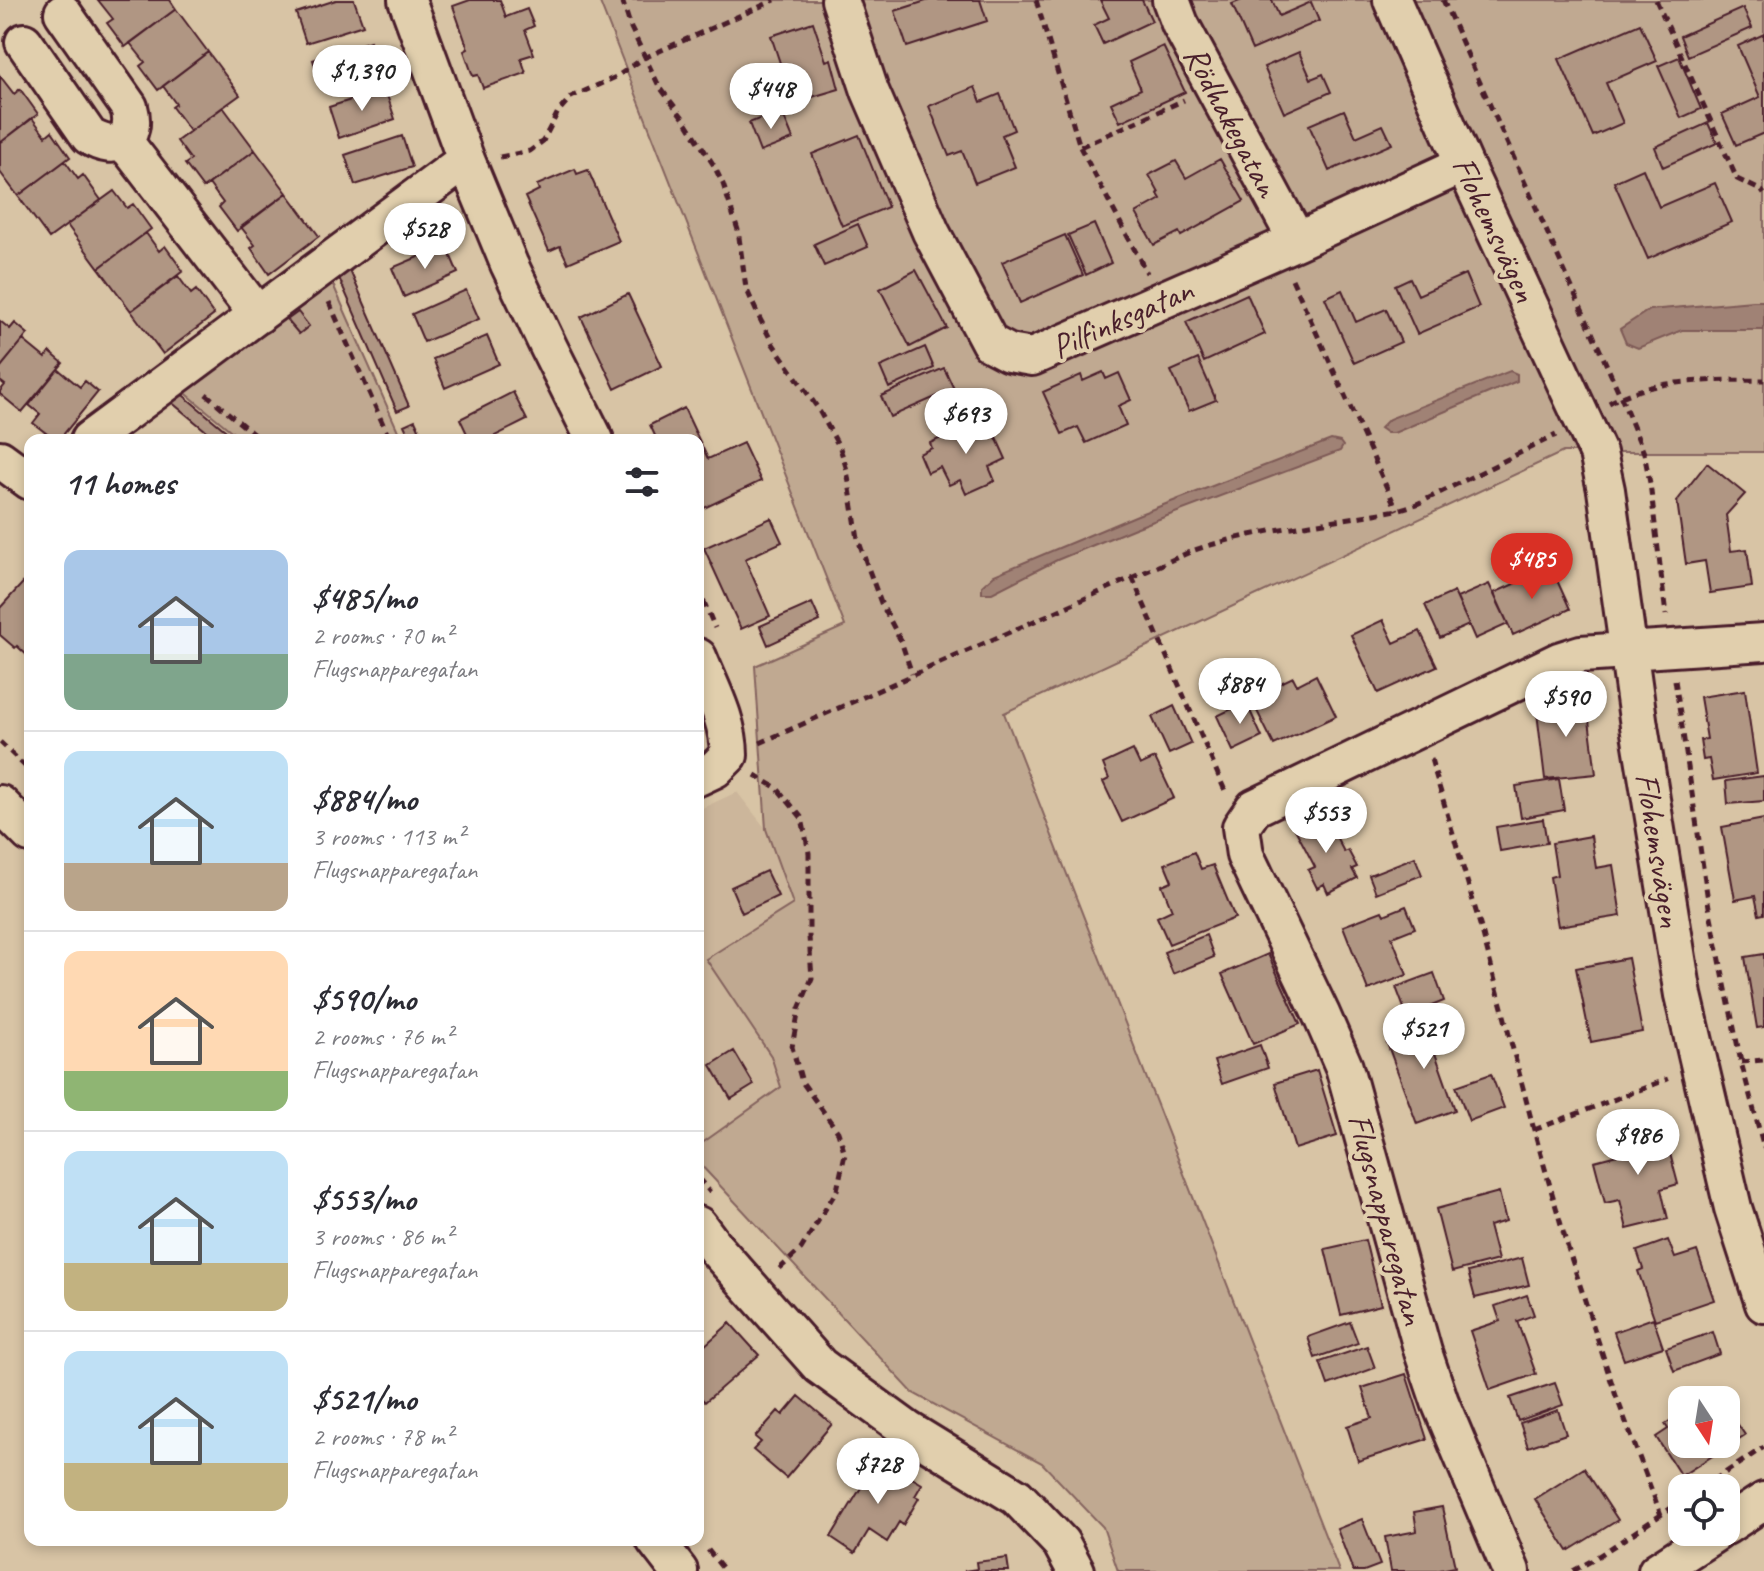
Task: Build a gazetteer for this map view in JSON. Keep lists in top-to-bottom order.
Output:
{
  "streets": {
    "street": [
      "Rödhakegatan",
      "Flohemsvägen",
      "Pilfinksgatan",
      "Flugsnapparegatan"
    ]
  },
  "crossings": [
    ["Rödhakegatan", "Pilfinksgatan"],
    ["Flohemsvägen", "Pilfinksgatan"]
  ],
  "north": "bottom",
  "page": {
    "price": [
      "$1,390",
      "$448",
      "$528",
      "$693",
      "$485",
      "$884",
      "$590",
      "$553",
      "$521",
      "$986",
      "$728"
    ],
    "heading": "11 homes",
    "list": [
      {
        "name": "$485/mo",
        "note": "2 rooms · 70 m² · Flugsnapparegatan"
      },
      {
        "name": "$884/mo",
        "note": "3 rooms · 113 m² · Flugsnapparegatan"
      },
      {
        "name": "$590/mo",
        "note": "2 rooms · 76 m² · Flugsnapparegatan"
      },
      {
        "name": "$553/mo",
        "note": "3 rooms · 86 m² · Flugsnapparegatan"
      },
      {
        "name": "$521/mo",
        "note": "2 rooms · 78 m² · Flugsnapparegatan"
      }
    ]
  }
}
